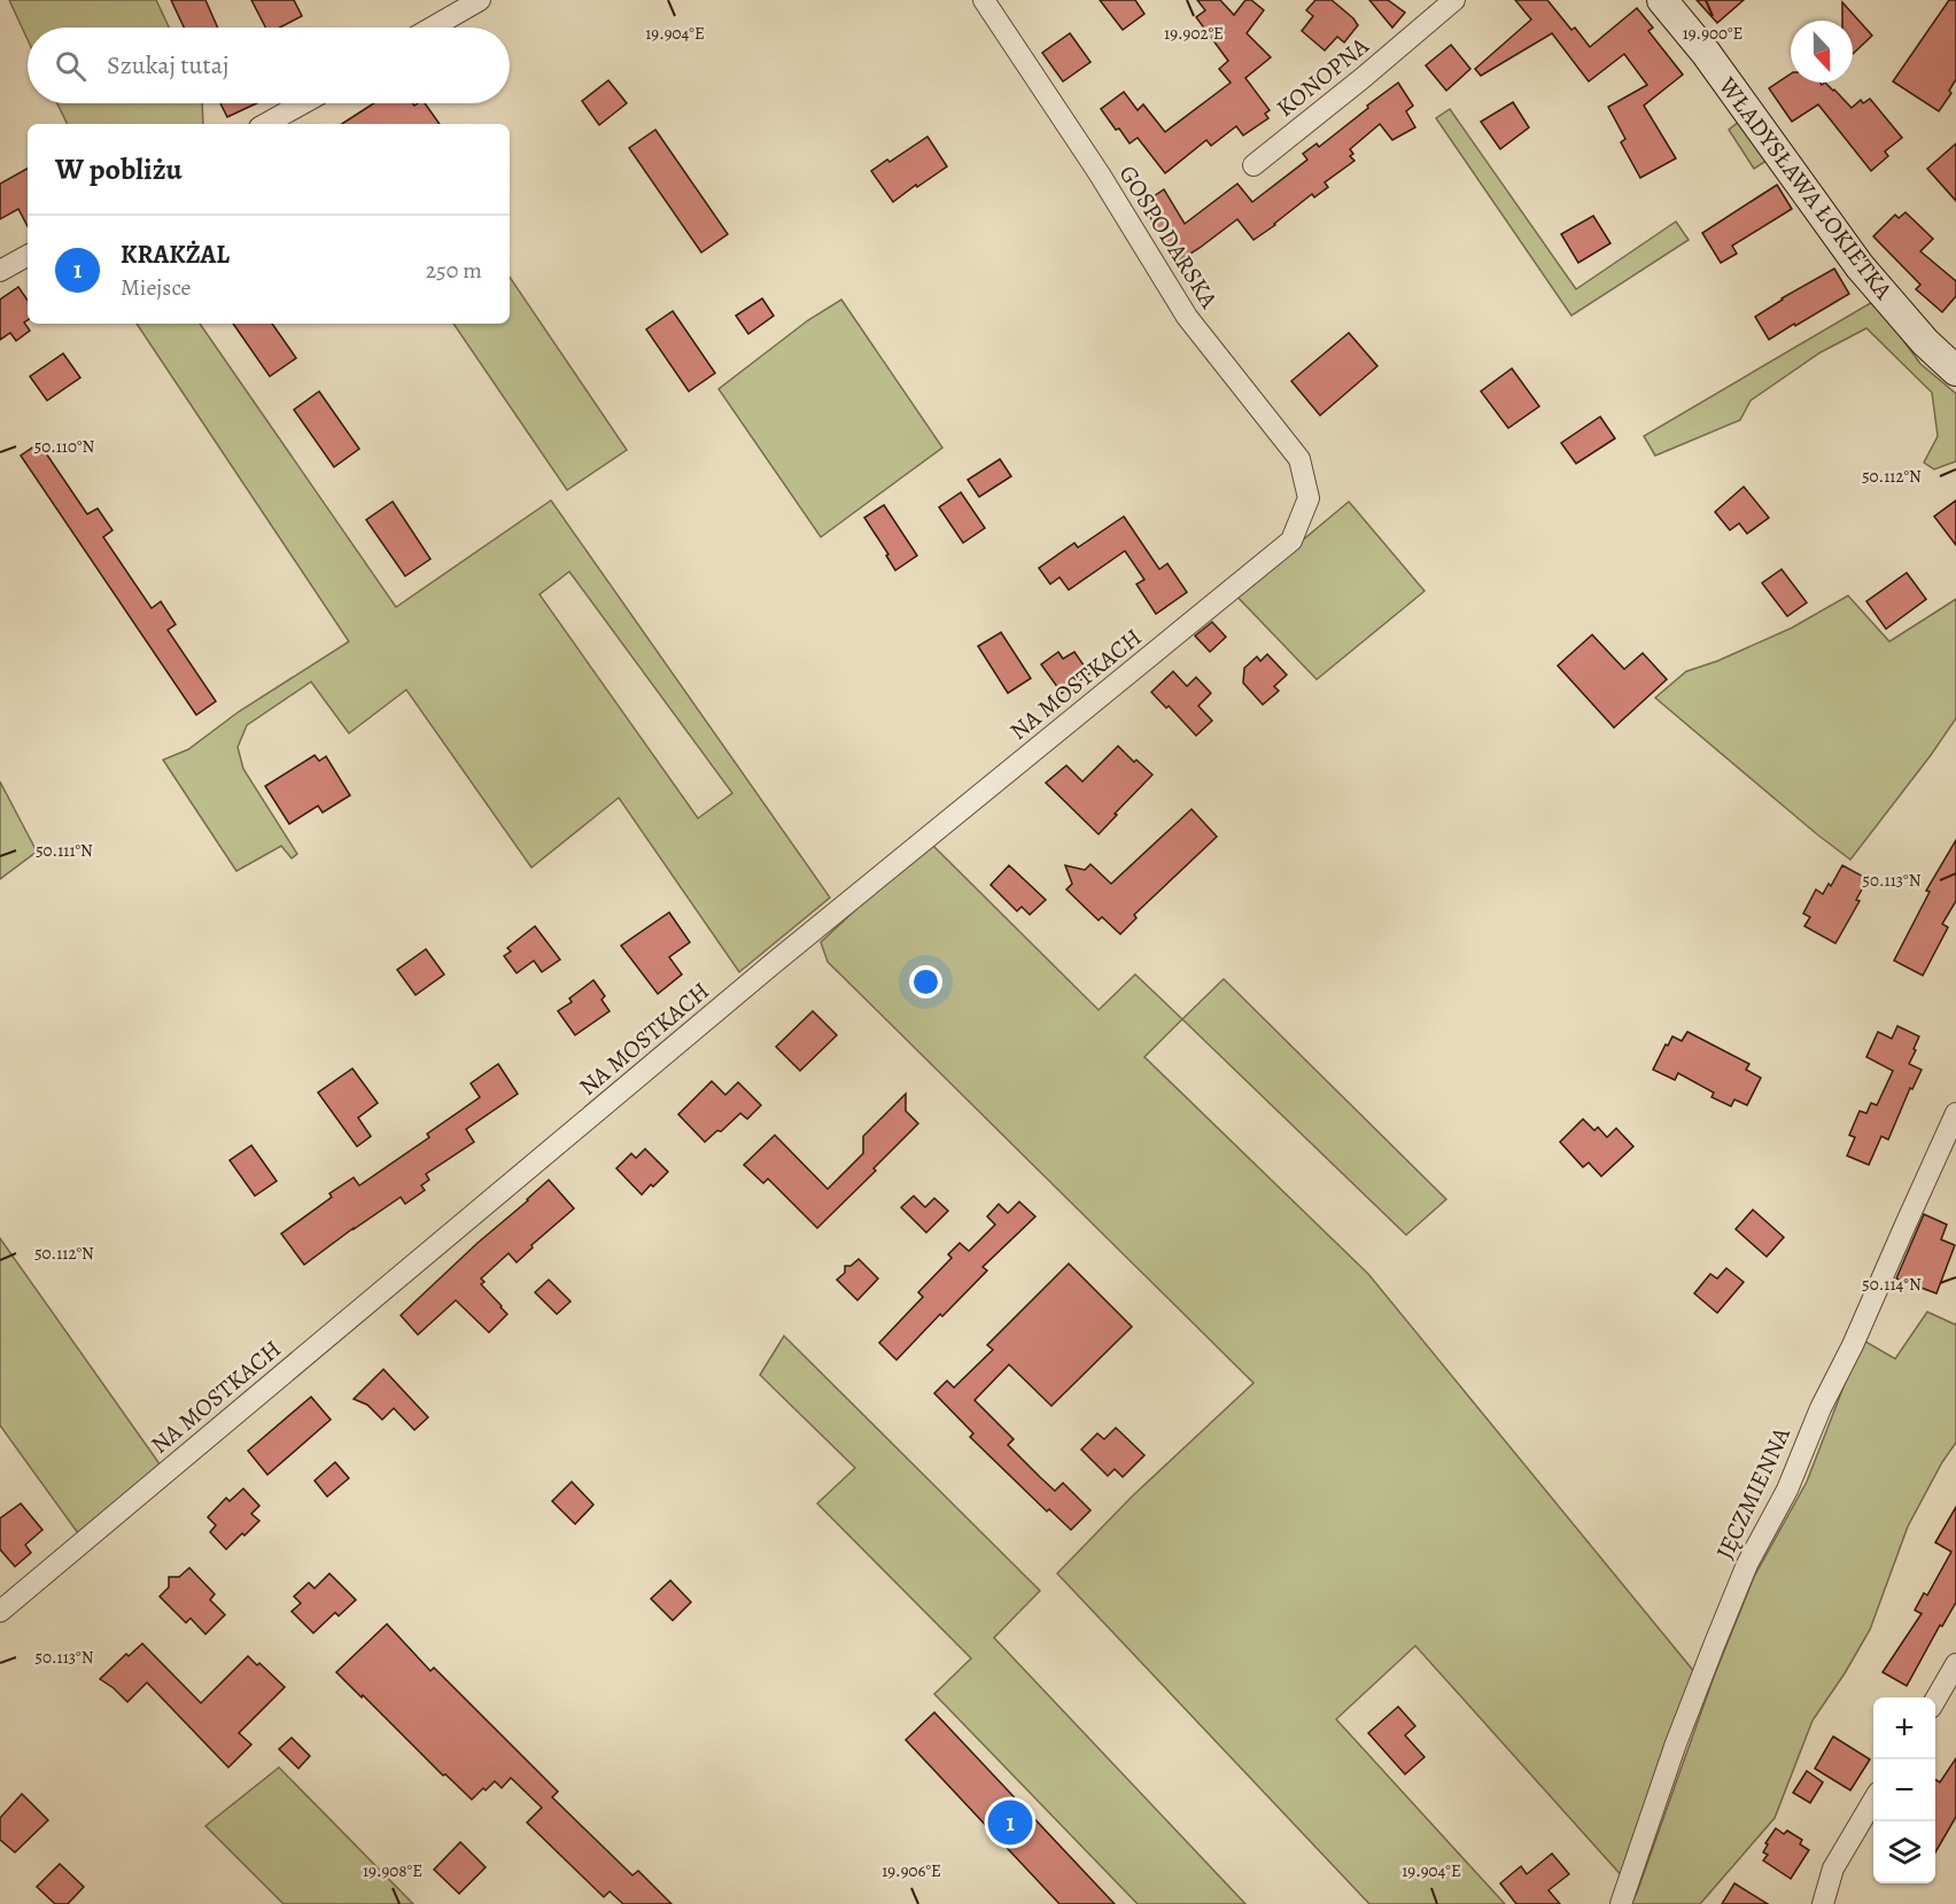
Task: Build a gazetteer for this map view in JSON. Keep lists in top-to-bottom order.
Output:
{
  "streets": {
    "street": [
      "KONOPNA",
      "WŁADYSŁAWA ŁOKIETKA",
      "GOSPODARSKA",
      "NA MOSTKACH",
      "JĘCZMIENNA"
    ]
  },
  "crossings": [
    ["GOSPODARSKA", "NA MOSTKACH"]
  ],
  "north": "bottom",
  "page": {
    "search": "Szukaj tutaj",
    "heading": "W pobliżu",
    "list": [
      {
        "mark": "1",
        "name": "KRAKŻAL",
        "note": "Miejsce",
        "value": "250 m"
      }
    ],
    "map_buttons": ["+", "−"],
    "pins": "1"
  },
  "coordinates": [
    "19.904°E",
    "19.902°E",
    "19.900°E",
    "50.110°N",
    "50.112°N",
    "50.111°N",
    "50.113°N",
    "50.114°N",
    "19.908°E",
    "19.906°E"
  ]
}
